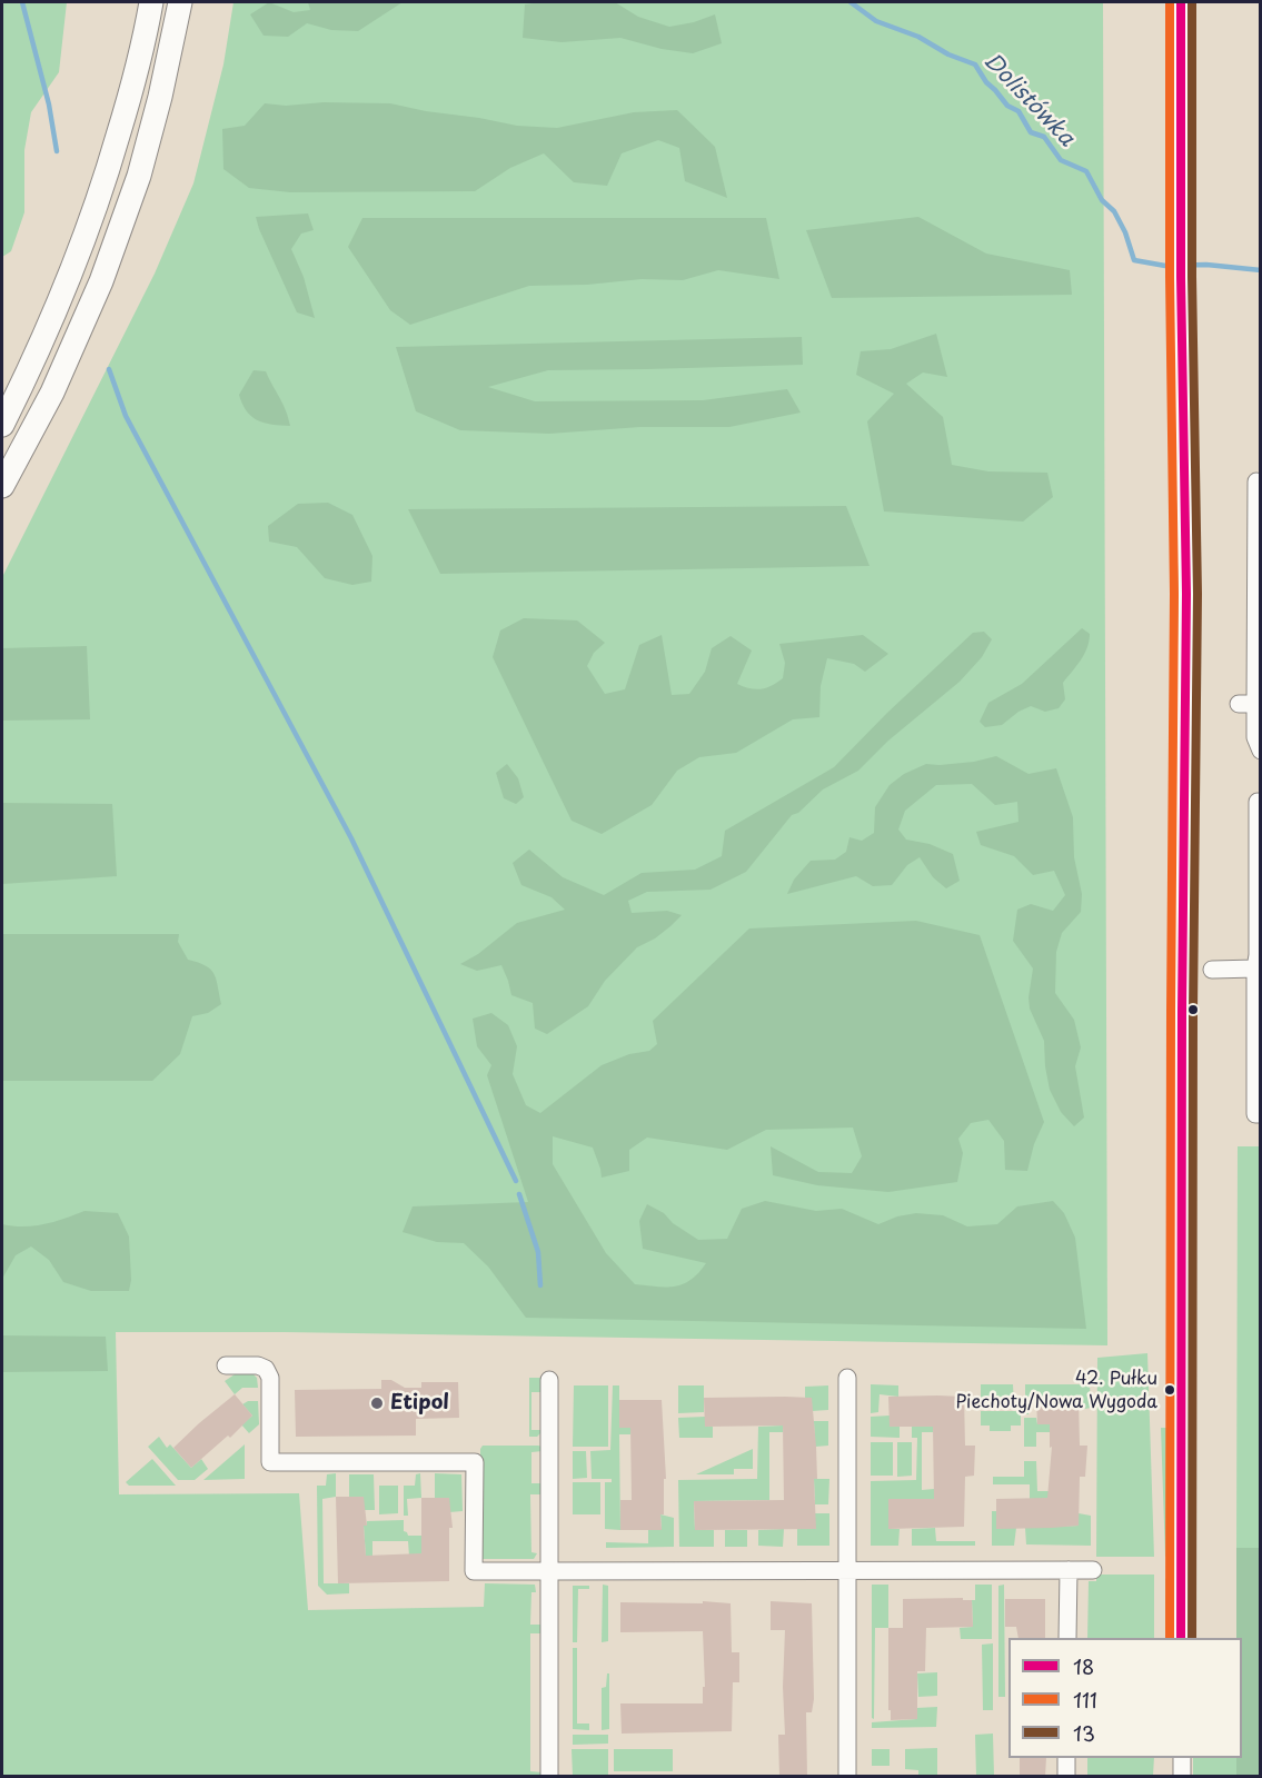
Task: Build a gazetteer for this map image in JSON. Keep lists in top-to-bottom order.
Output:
{
  "water": ["Dolistówka"],
  "places": ["42. Pułku Piechoty/Nowa Wygoda", "Etipol"],
  "lines": ["transit line 18", "transit line 111", "transit line 13"],
  "legend": ["18", "111", "13"]
}
